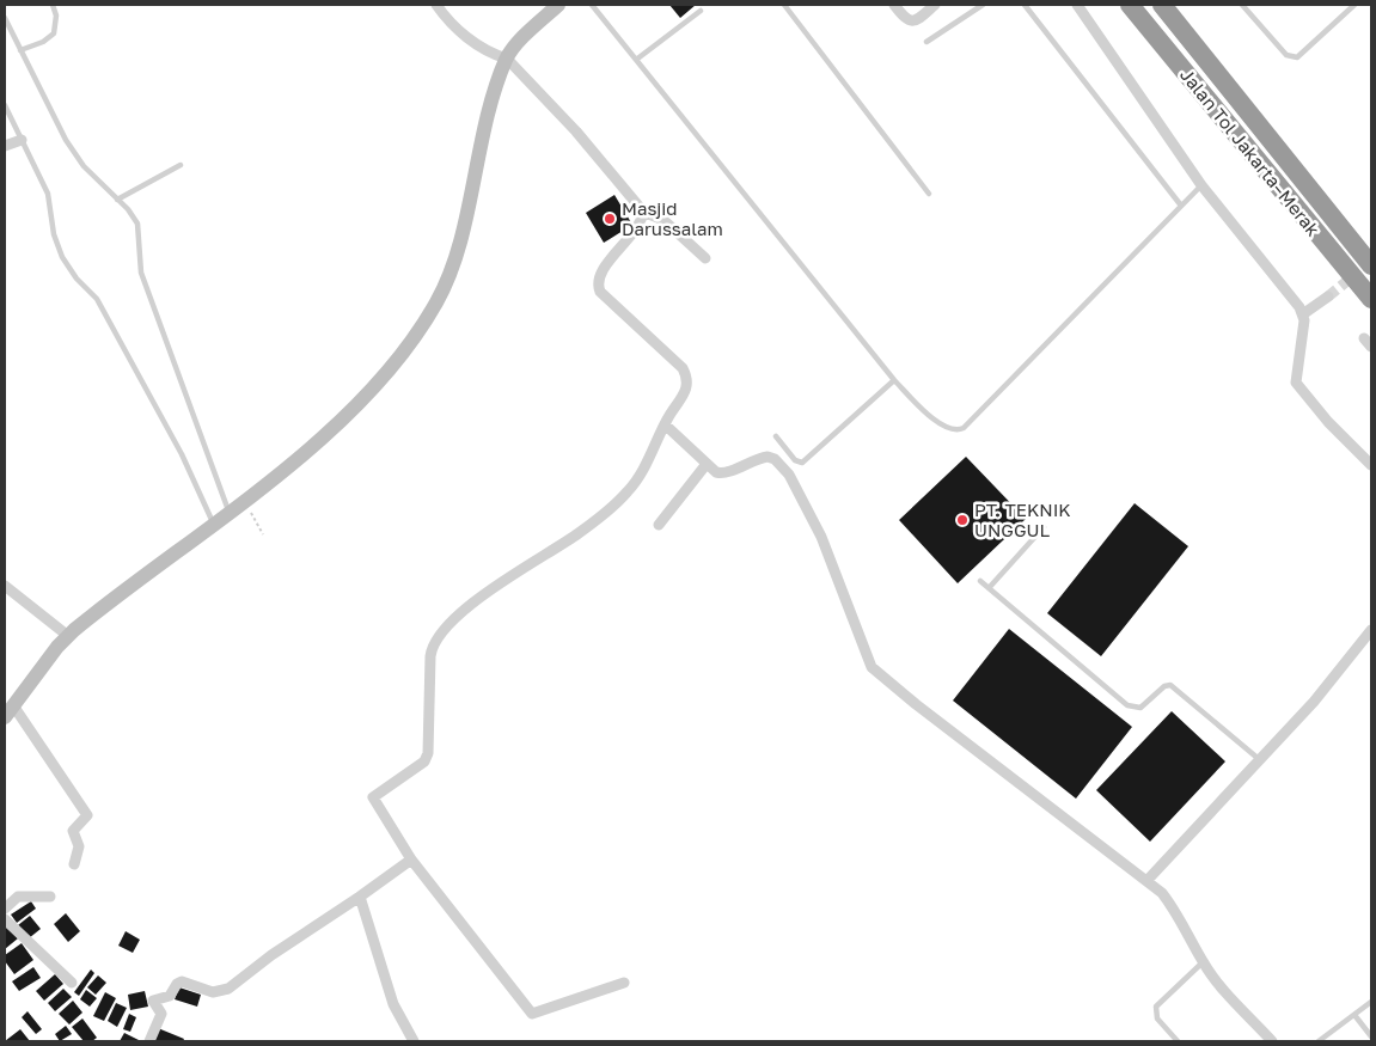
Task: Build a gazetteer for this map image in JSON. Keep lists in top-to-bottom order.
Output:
{
  "streets": {
    "highway": ["Jalan Tol Jakarta–Merak"]
  },
  "places": ["Masjid Darussalam", "PT. TEKNIK UNGGUL"]
}
